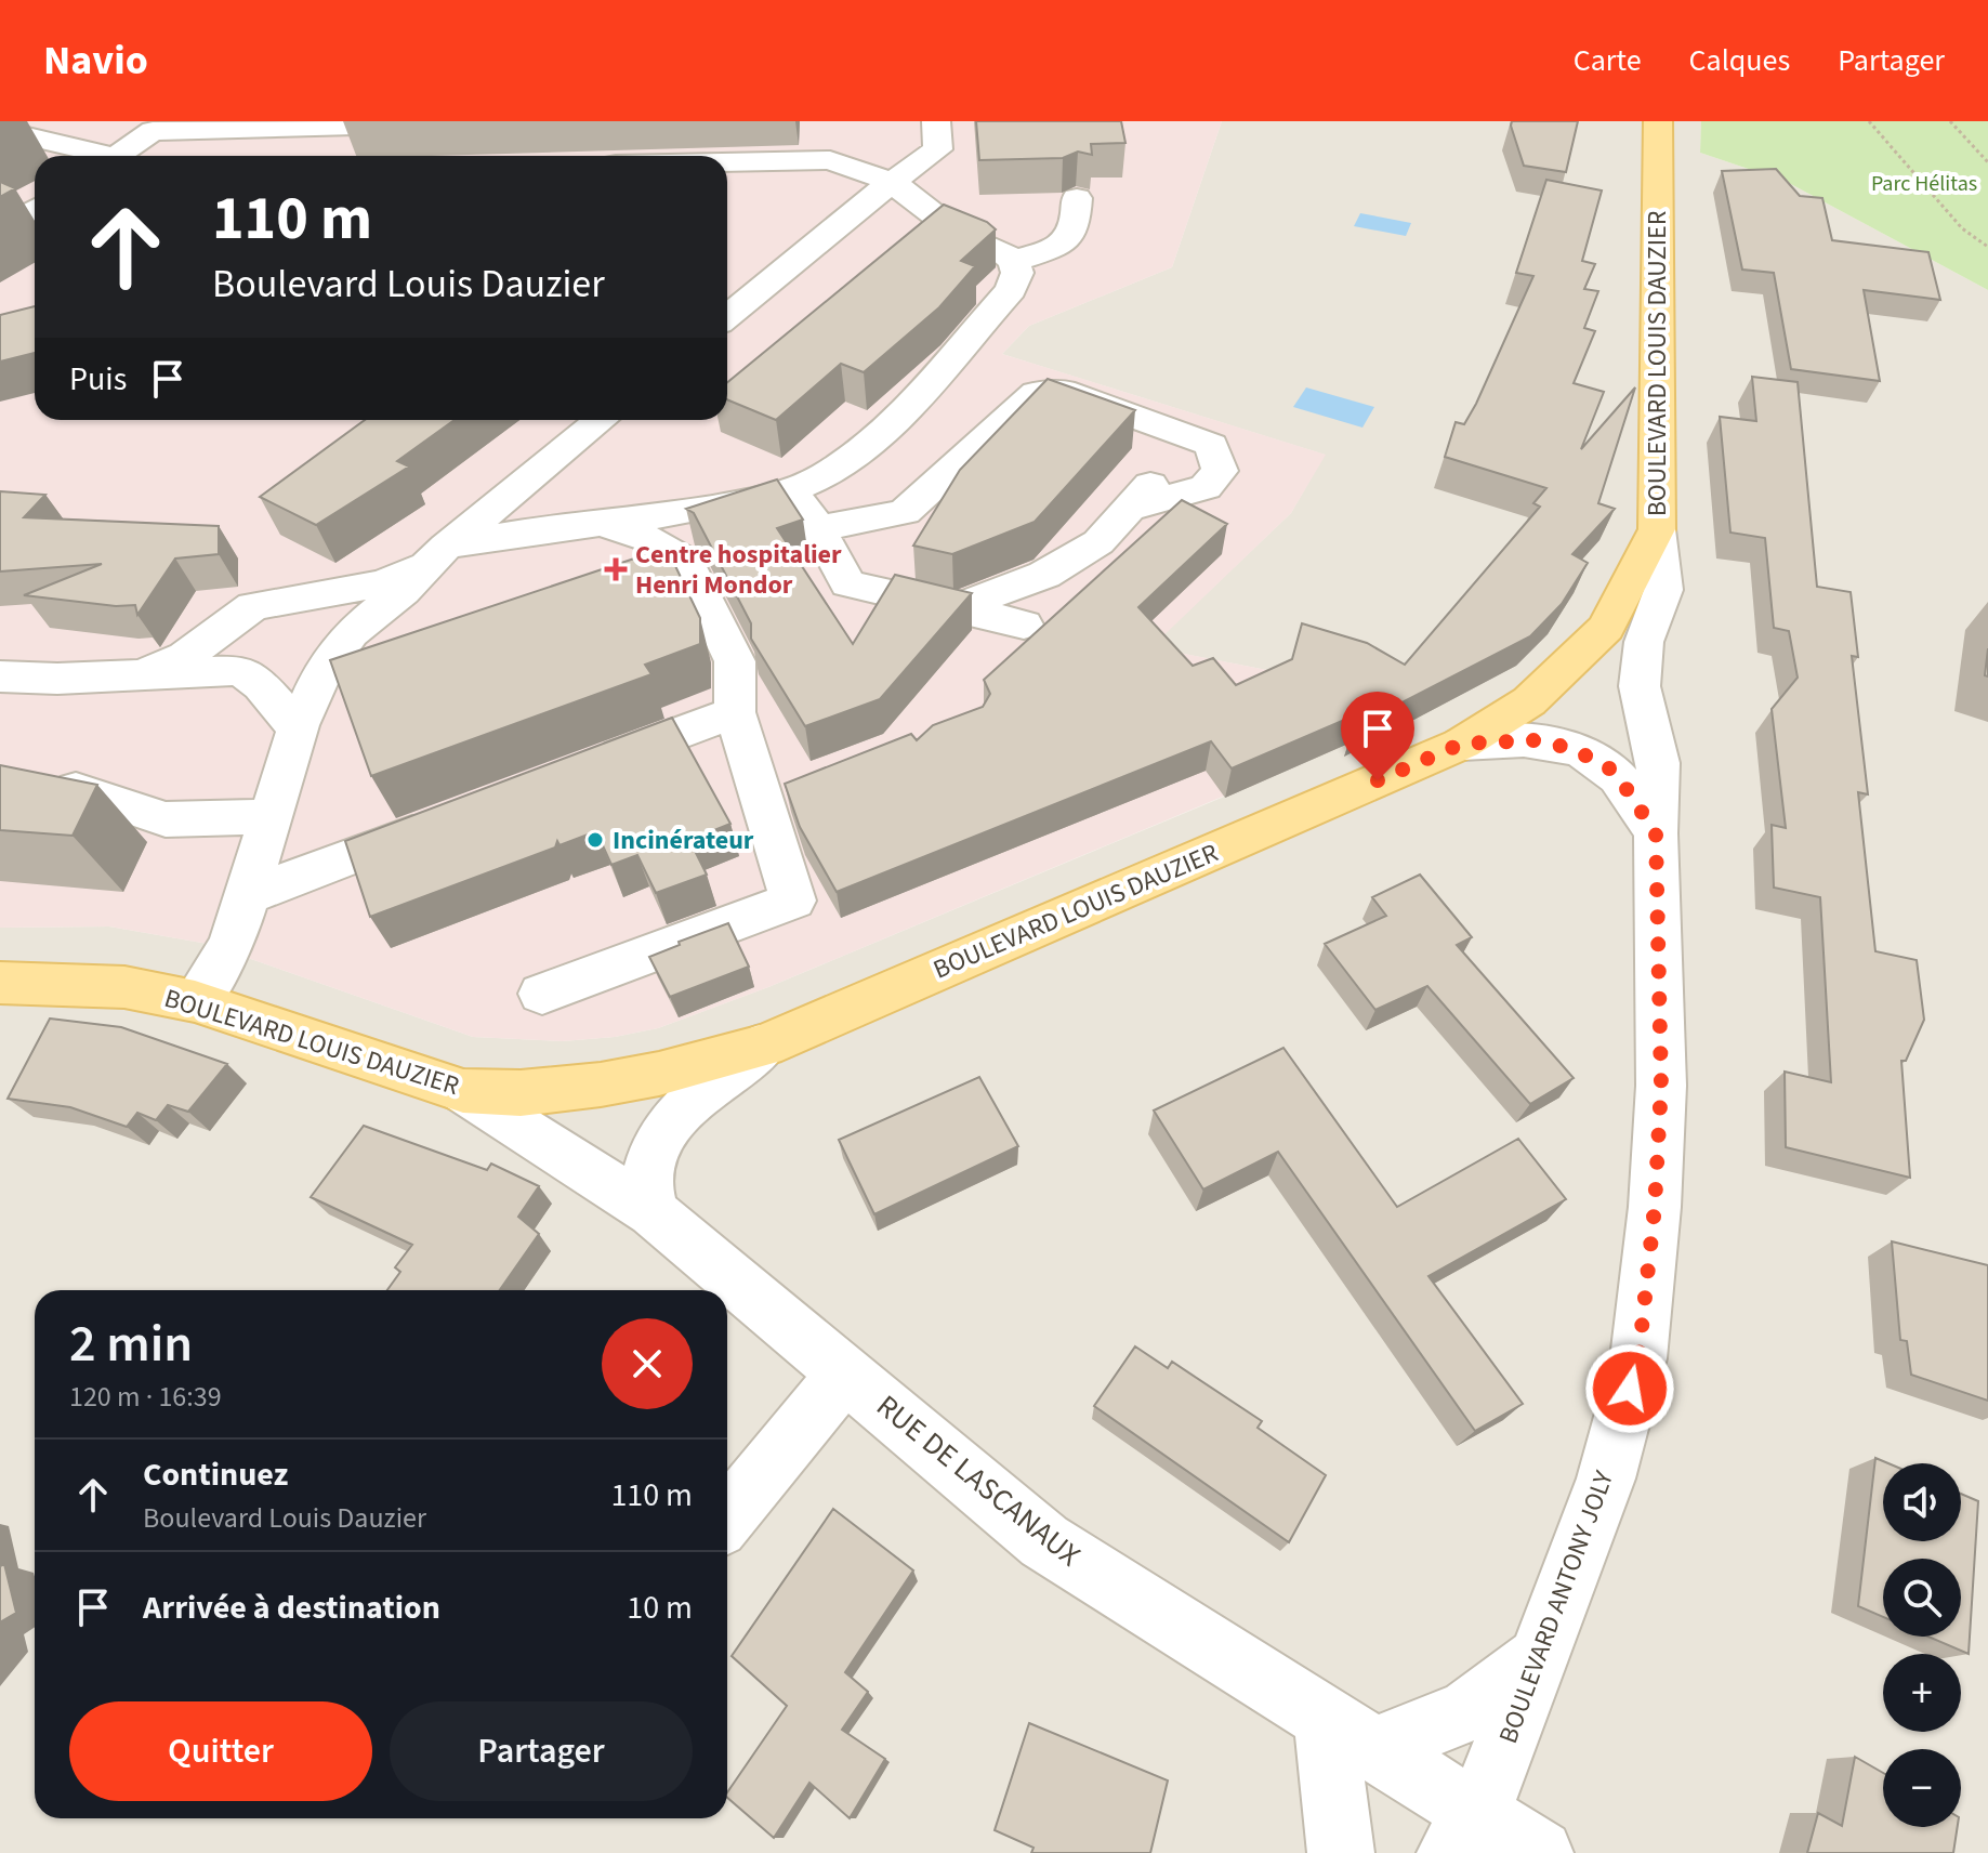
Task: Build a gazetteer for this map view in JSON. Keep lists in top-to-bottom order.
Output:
{
  "streets": {
    "main road": ["BOULEVARD LOUIS DAUZIER"],
    "street": ["RUE DE LASCANAUX", "BOULEVARD ANTONY JOLY"]
  },
  "crossings": [
    ["BOULEVARD LOUIS DAUZIER", "RUE DE LASCANAUX"],
    ["BOULEVARD LOUIS DAUZIER", "BOULEVARD ANTONY JOLY"],
    ["RUE DE LASCANAUX", "BOULEVARD ANTONY JOLY"]
  ],
  "parks": ["Parc Hélitas"],
  "places": {
    "health": ["Centre hospitalier Henri Mondor"],
    "other": ["Incinérateur"]
  },
  "page": {
    "header": "Navio",
    "nav": ["Carte", "Calques", "Partager"],
    "turn": ["110 m", "Boulevard Louis Dauzier"],
    "then": "Puis",
    "heading": ["2 min", "120 m · 16:39"],
    "list": [
      {
        "name": "Continuez",
        "note": "Boulevard Louis Dauzier",
        "value": "110 m"
      },
      {
        "name": "Arrivée à destination",
        "value": "10 m"
      }
    ],
    "map_buttons": ["+", "−"],
    "buttons": ["Quitter", "Partager"]
  }
}
